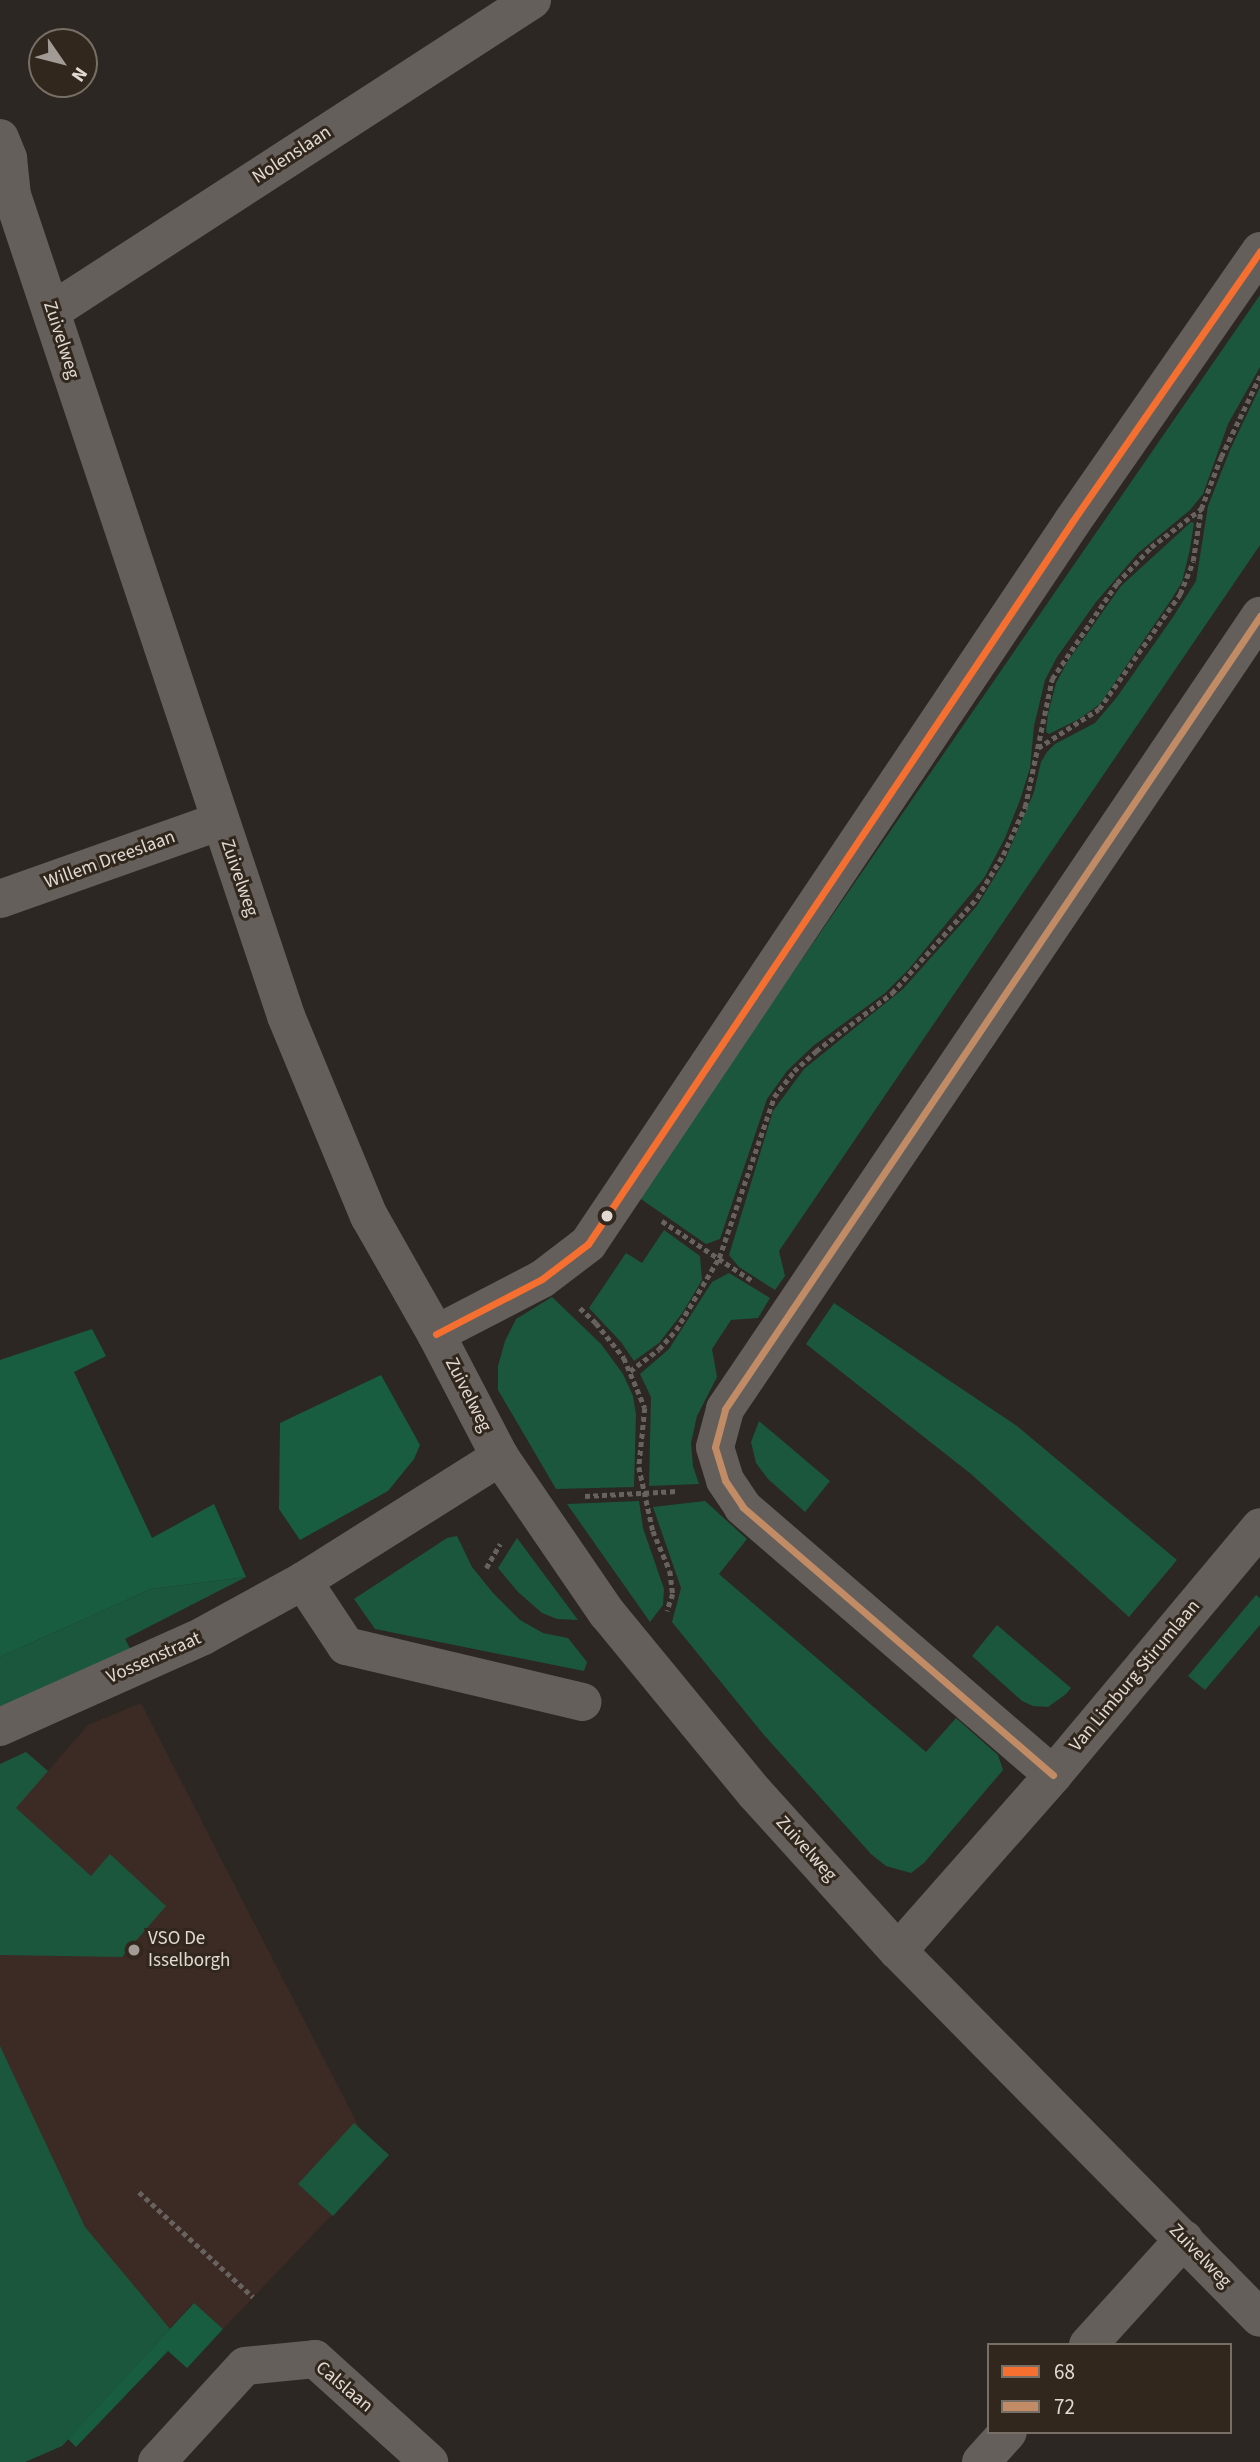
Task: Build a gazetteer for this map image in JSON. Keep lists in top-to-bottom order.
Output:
{
  "streets": {
    "street": [
      "Nolenslaan",
      "Zuivelweg",
      "Willem Dreeslaan",
      "Vossenstraat",
      "Van Limburg Stirumlaan",
      "Calslaan"
    ]
  },
  "crossings": [
    ["Nolenslaan", "Zuivelweg"],
    ["Zuivelweg", "Willem Dreeslaan"],
    ["Zuivelweg", "Vossenstraat"],
    ["Zuivelweg", "Van Limburg Stirumlaan"]
  ],
  "places": ["VSO De Isselborgh"],
  "lines": ["transit line 68", "transit line 72"],
  "legend": ["68", "72"],
  "north": "bottom right"
}
